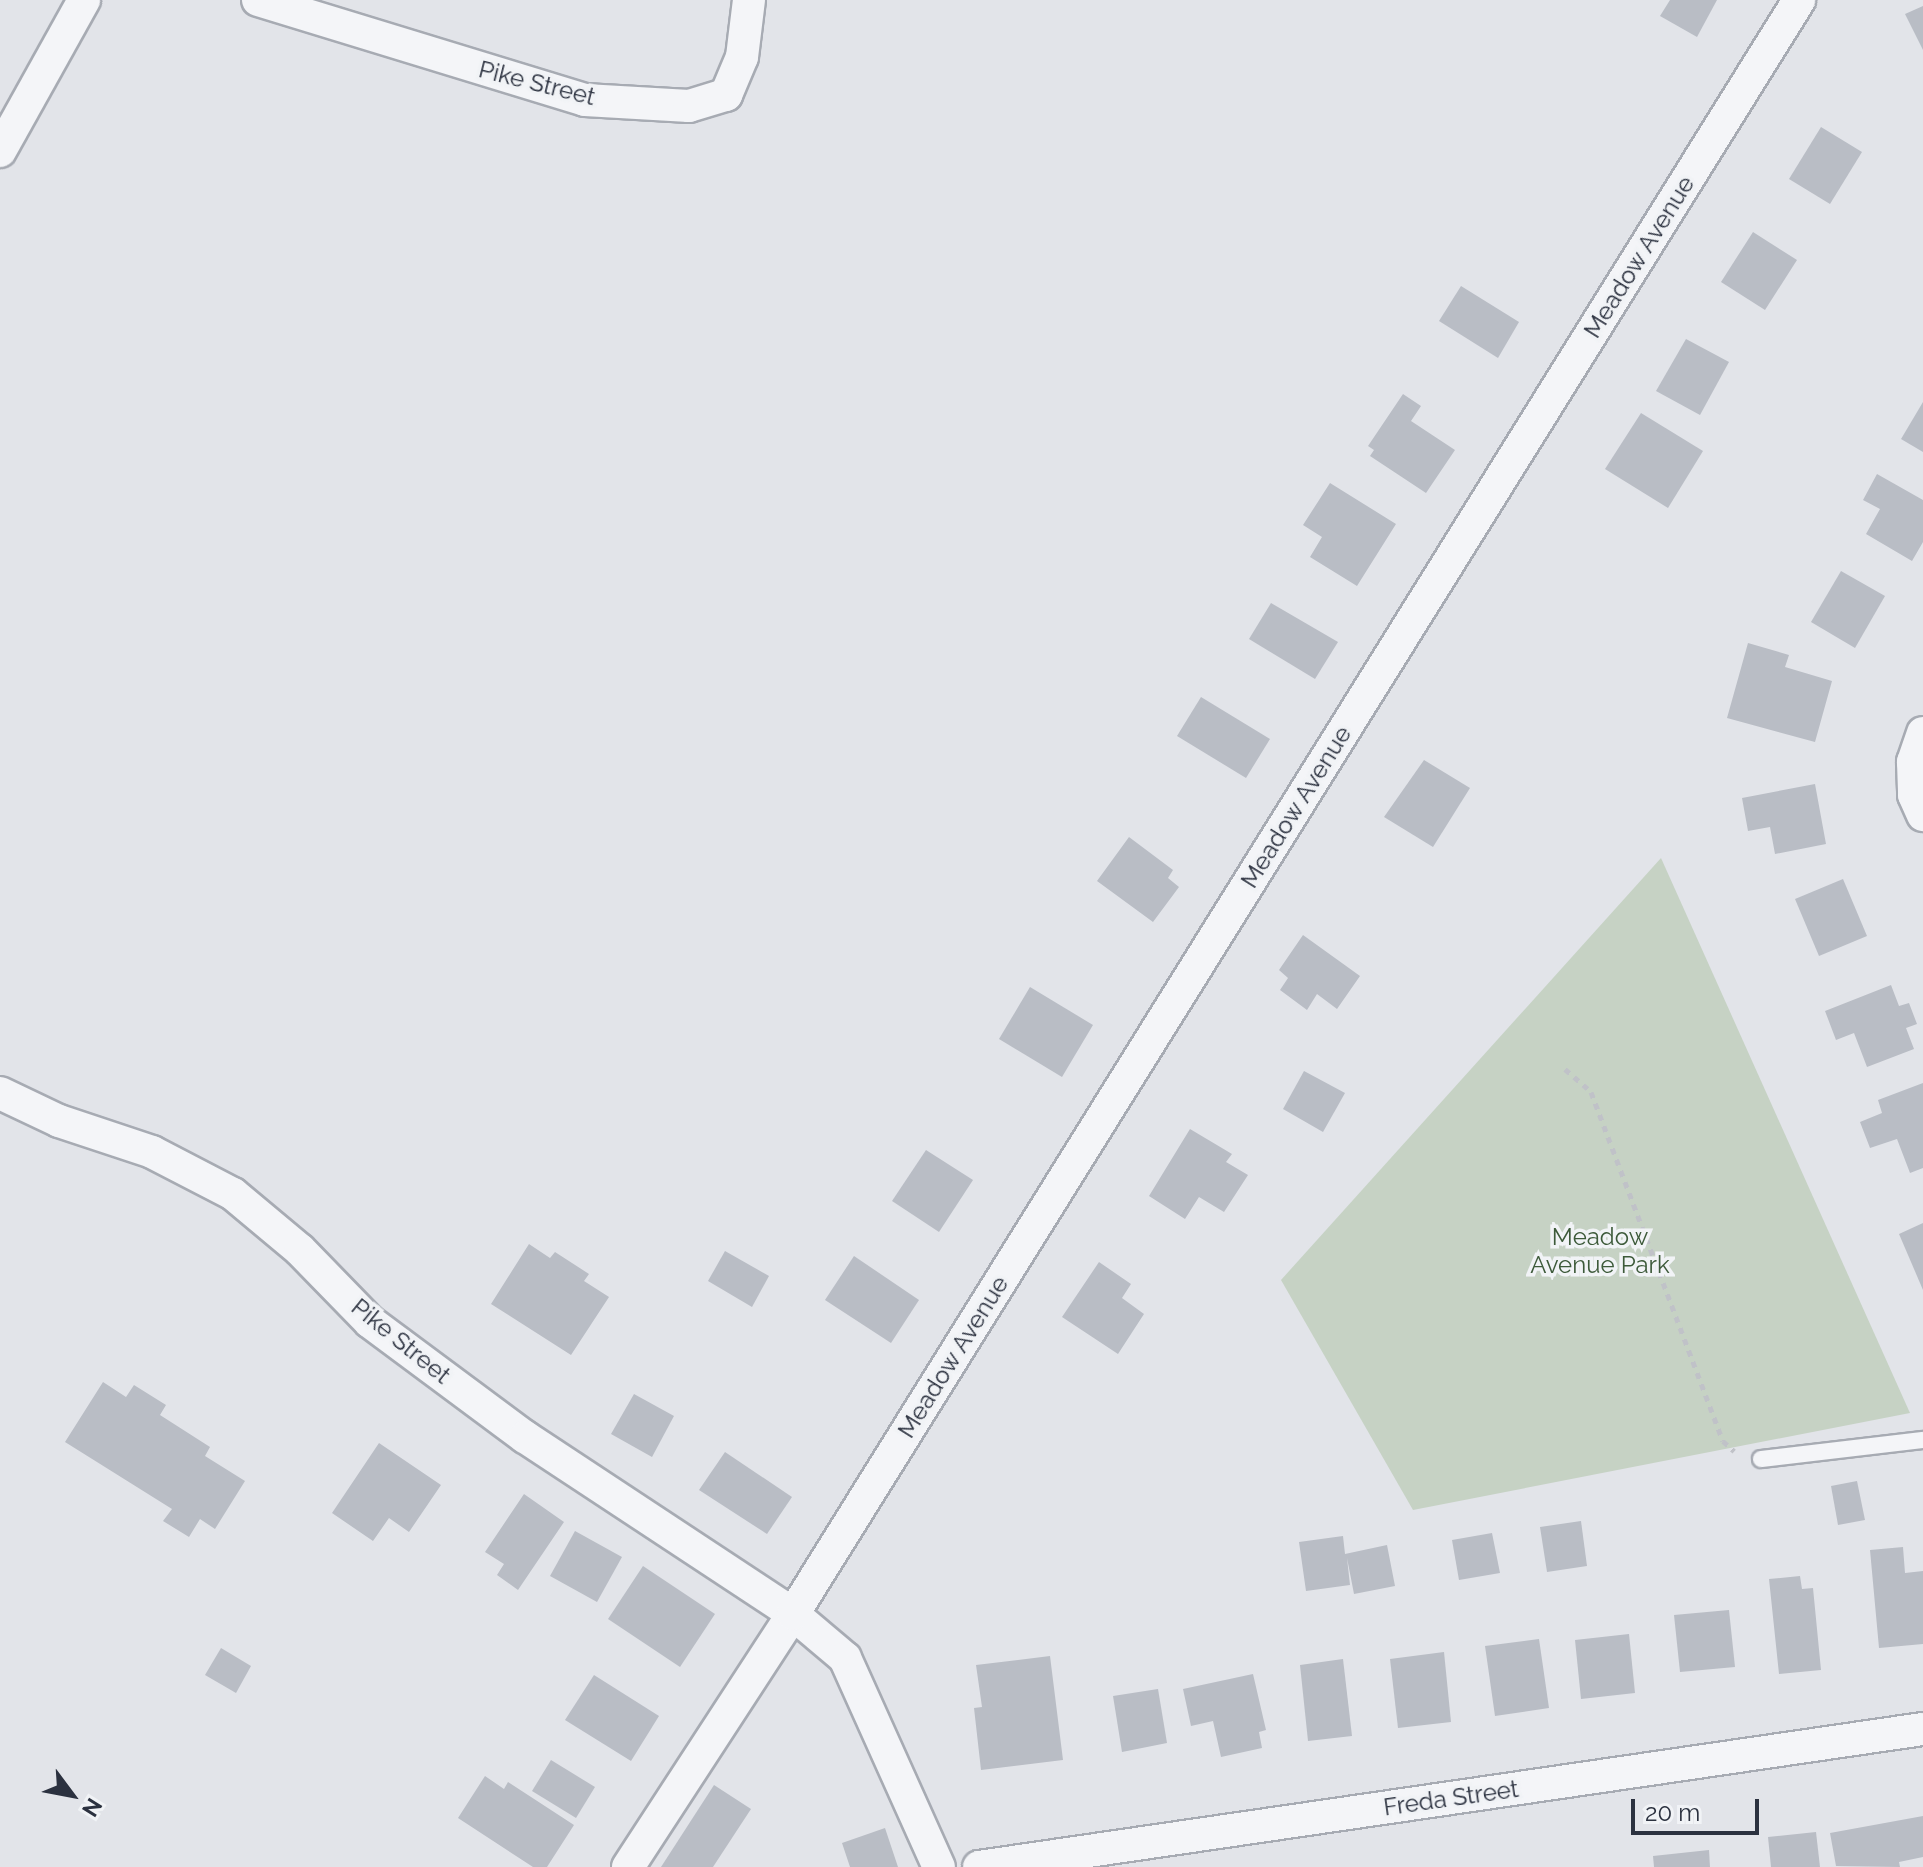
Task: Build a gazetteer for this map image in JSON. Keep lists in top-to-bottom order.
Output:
{
  "streets": {
    "street": ["Pike Street", "Meadow Avenue", "Freda Street"]
  },
  "crossings": [
    ["Pike Street", "Meadow Avenue"]
  ],
  "parks": ["Meadow Avenue Park"],
  "scale_bar": "20 m",
  "north": "bottom right"
}
